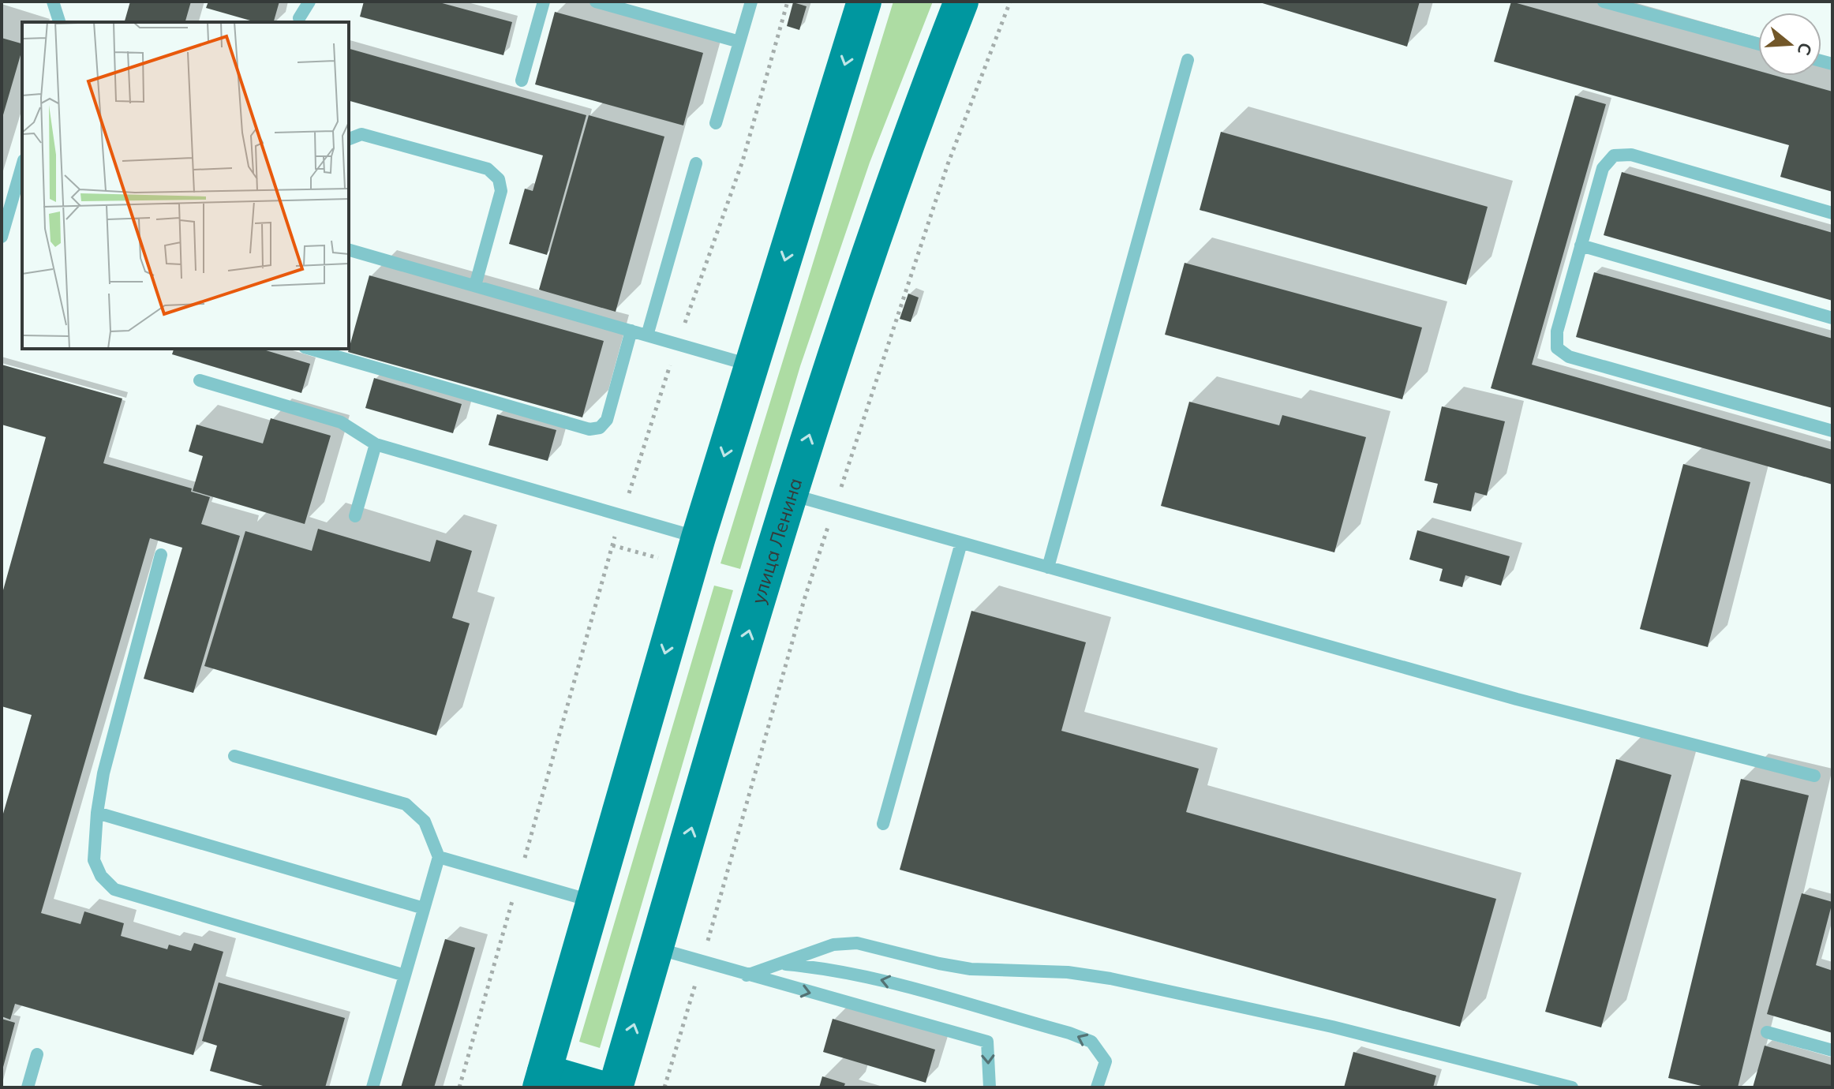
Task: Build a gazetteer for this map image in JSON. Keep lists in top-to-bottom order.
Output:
{
  "streets": {
    "main road": ["улица Ленина"]
  },
  "north": "right"
}
